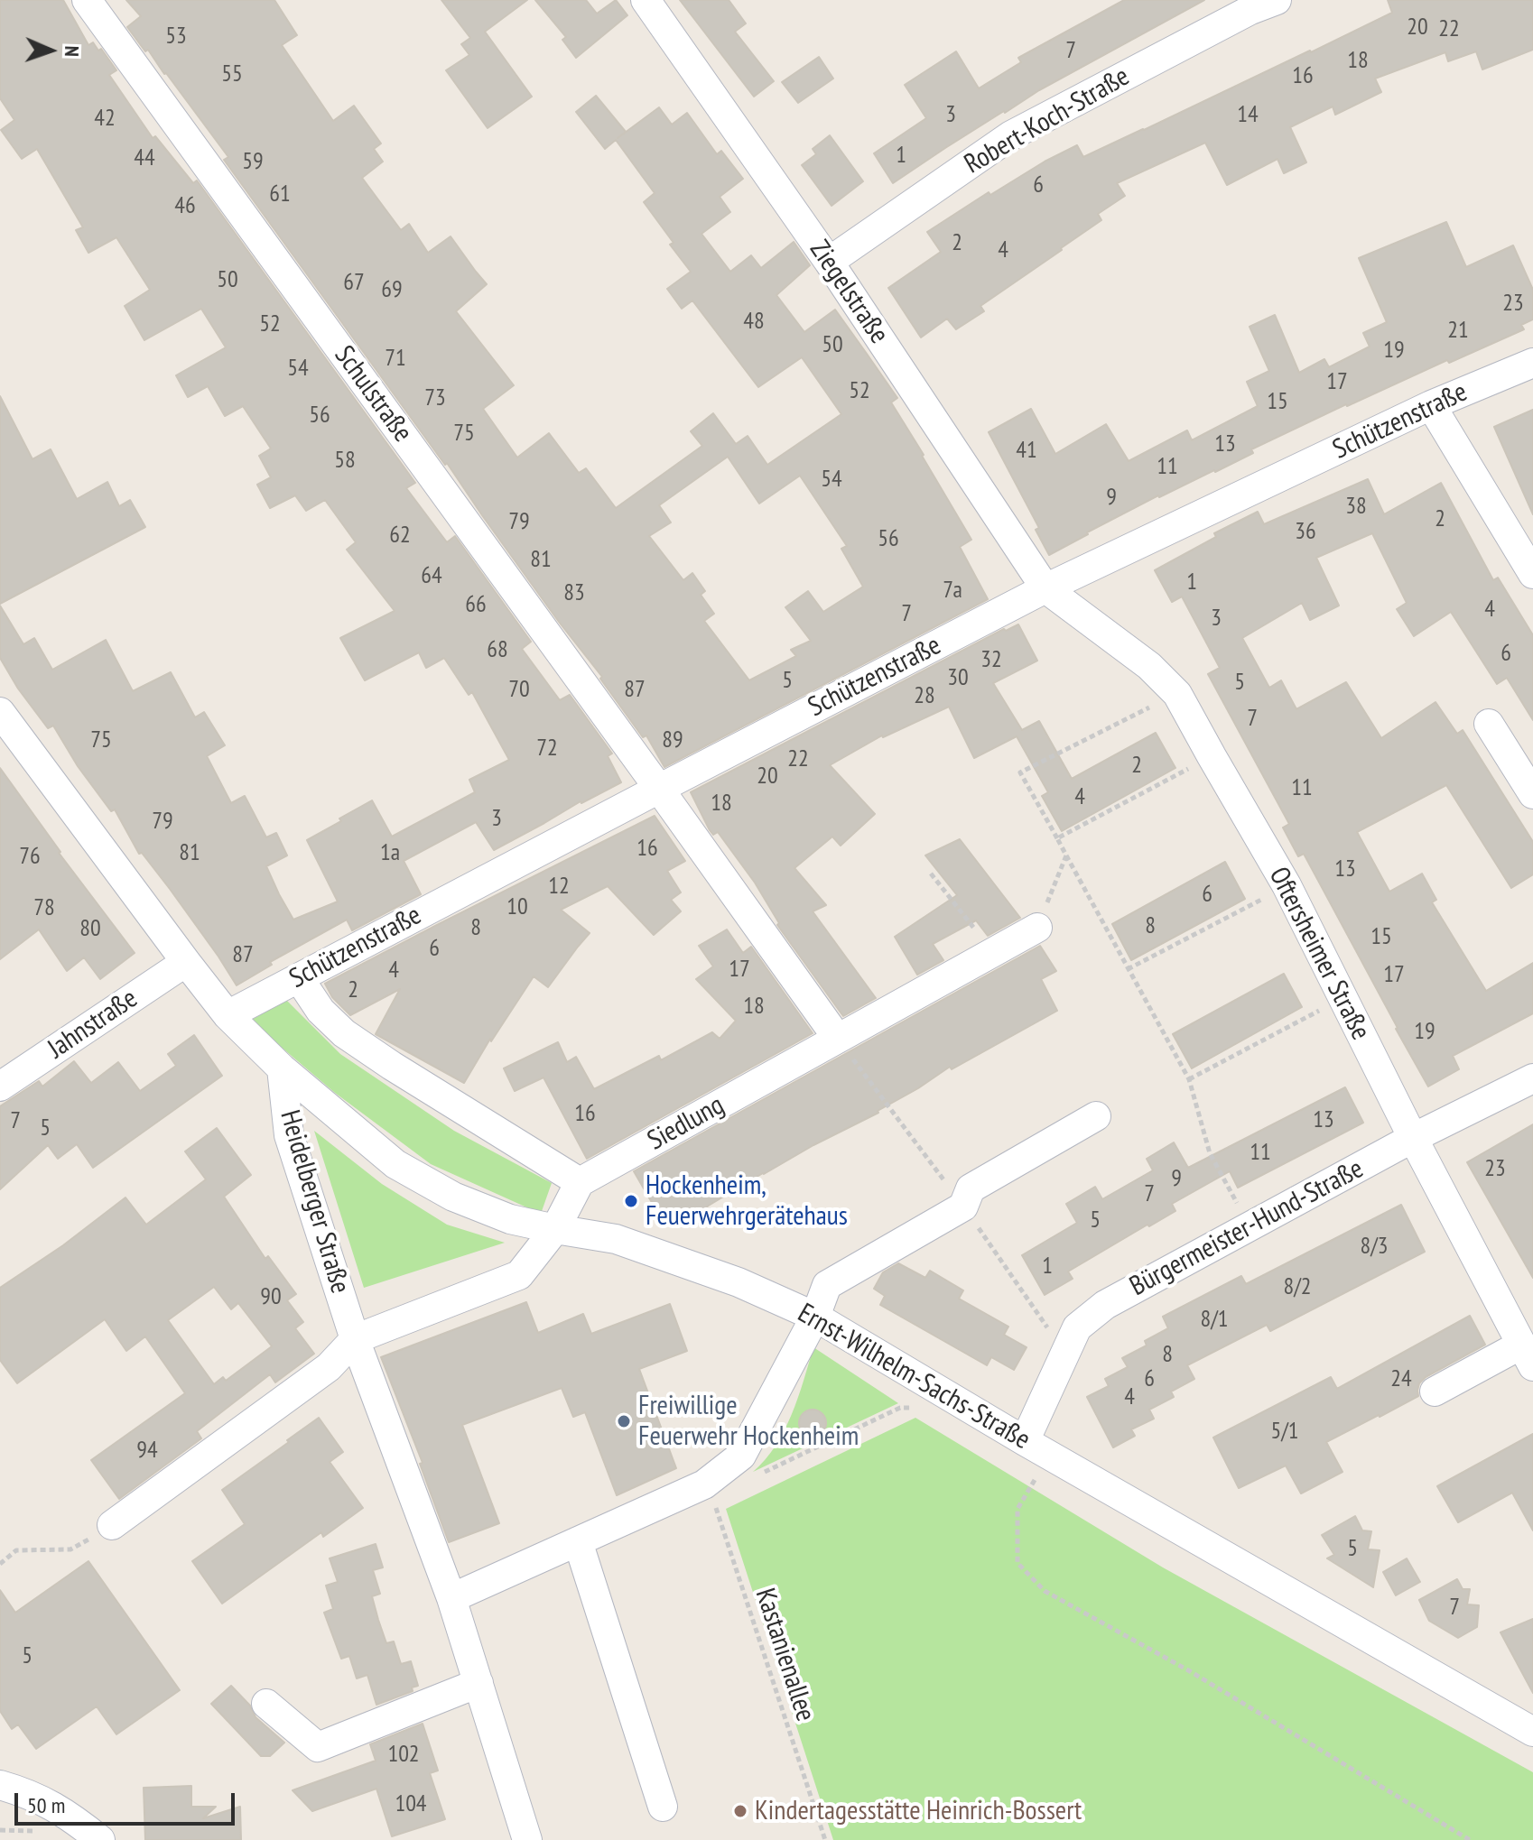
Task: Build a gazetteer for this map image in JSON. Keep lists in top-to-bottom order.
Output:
{
  "streets": {
    "street": [
      "Robert-Koch-Straße",
      "Ziegelstraße",
      "Schulstraße",
      "Schützenstraße",
      "Oftersheimer Straße",
      "Jahnstraße",
      "Siedlung",
      "Heidelberger Straße",
      "Bürgermeister-Hund-Straße",
      "Ernst-Wilhelm-Sachs-Straße"
    ],
    "path": ["Kastanienallee"]
  },
  "crossings": [
    ["Robert-Koch-Straße", "Ziegelstraße"],
    ["Ziegelstraße", "Schützenstraße"],
    ["Ziegelstraße", "Oftersheimer Straße"],
    ["Schulstraße", "Schützenstraße"],
    ["Schützenstraße", "Oftersheimer Straße"],
    ["Oftersheimer Straße", "Bürgermeister-Hund-Straße"],
    ["Heidelberger Straße", "Ernst-Wilhelm-Sachs-Straße"],
    ["Bürgermeister-Hund-Straße", "Ernst-Wilhelm-Sachs-Straße"]
  ],
  "places": ["Hockenheim, Feuerwehrgerätehaus", "Freiwillige Feuerwehr Hockenheim", "Kindertagesstätte Heinrich-Bossert"],
  "house_numbers": [
    "20",
    "22",
    "53",
    "7",
    "18",
    "55",
    "16",
    "3",
    "14",
    "42",
    "1",
    "44",
    "59",
    "6",
    "61",
    "46",
    "2",
    "4",
    "50",
    "67",
    "69",
    "23",
    "48",
    "52",
    "21",
    "50",
    "19",
    "71",
    "54",
    "17",
    "52",
    "73",
    "15",
    "56",
    "75",
    "13",
    "41",
    "58",
    "11",
    "54",
    "9",
    "38",
    "2",
    "79",
    "36",
    "62",
    "56",
    "81",
    "64",
    "1",
    "7a",
    "83",
    "66",
    "4",
    "7",
    "3",
    "68",
    "6",
    "32",
    "30",
    "5",
    "5",
    "70",
    "87",
    "28",
    "7",
    "75",
    "89",
    "72",
    "22",
    "2",
    "20",
    "11",
    "4",
    "18",
    "3",
    "79",
    "16",
    "81",
    "1a",
    "76",
    "13",
    "12",
    "6",
    "10",
    "78",
    "8",
    "8",
    "80",
    "15",
    "6",
    "87",
    "17",
    "4",
    "17",
    "2",
    "18",
    "19",
    "16",
    "13",
    "7",
    "5",
    "11",
    "23",
    "9",
    "7",
    "5",
    "8/3",
    "1",
    "8/2",
    "90",
    "8/1",
    "8",
    "6",
    "24",
    "4",
    "5/1",
    "94",
    "5",
    "7",
    "5",
    "102",
    "104"
  ],
  "scale_bar": "50 m",
  "north": "right"
}
